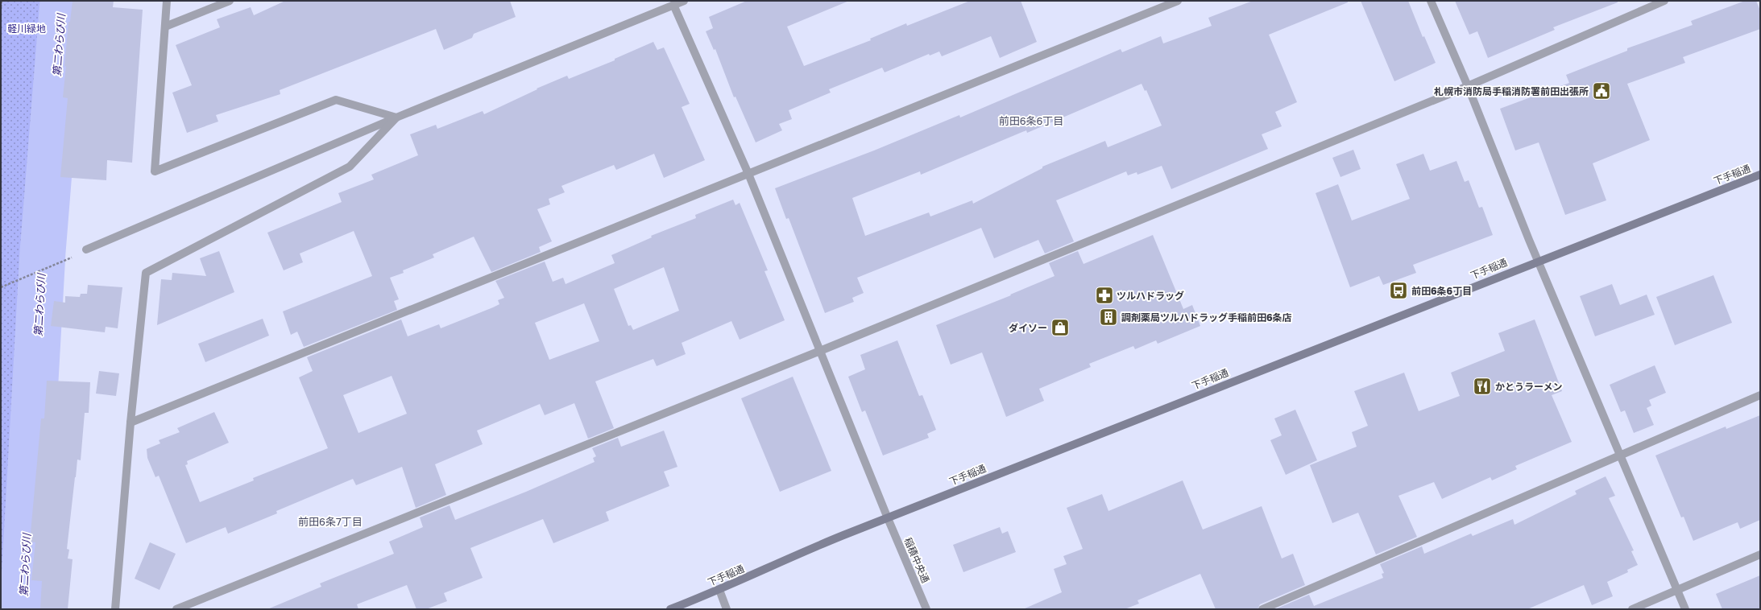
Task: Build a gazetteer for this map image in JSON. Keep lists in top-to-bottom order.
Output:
{
  "streets": {
    "main road": ["下手稲通"],
    "street": ["稲積中央通"]
  },
  "crossings": [
    ["下手稲通", "稲積中央通"]
  ],
  "districts": ["前田6条6丁目", "前田6条7丁目"],
  "water": ["第二わらび川"],
  "parks": ["軽川緑地"],
  "places": {
    "public building": ["札幌市消防局手稲消防署前田出張所"],
    "bus stop": ["前田6条6丁目"],
    "pharmacy": ["ツルハドラッグ"],
    "building": ["調剤薬局ツルハドラッグ手稲前田6条店"],
    "shop": ["ダイソー"],
    "restaurant": ["かとうラーメン"]
  }
}
